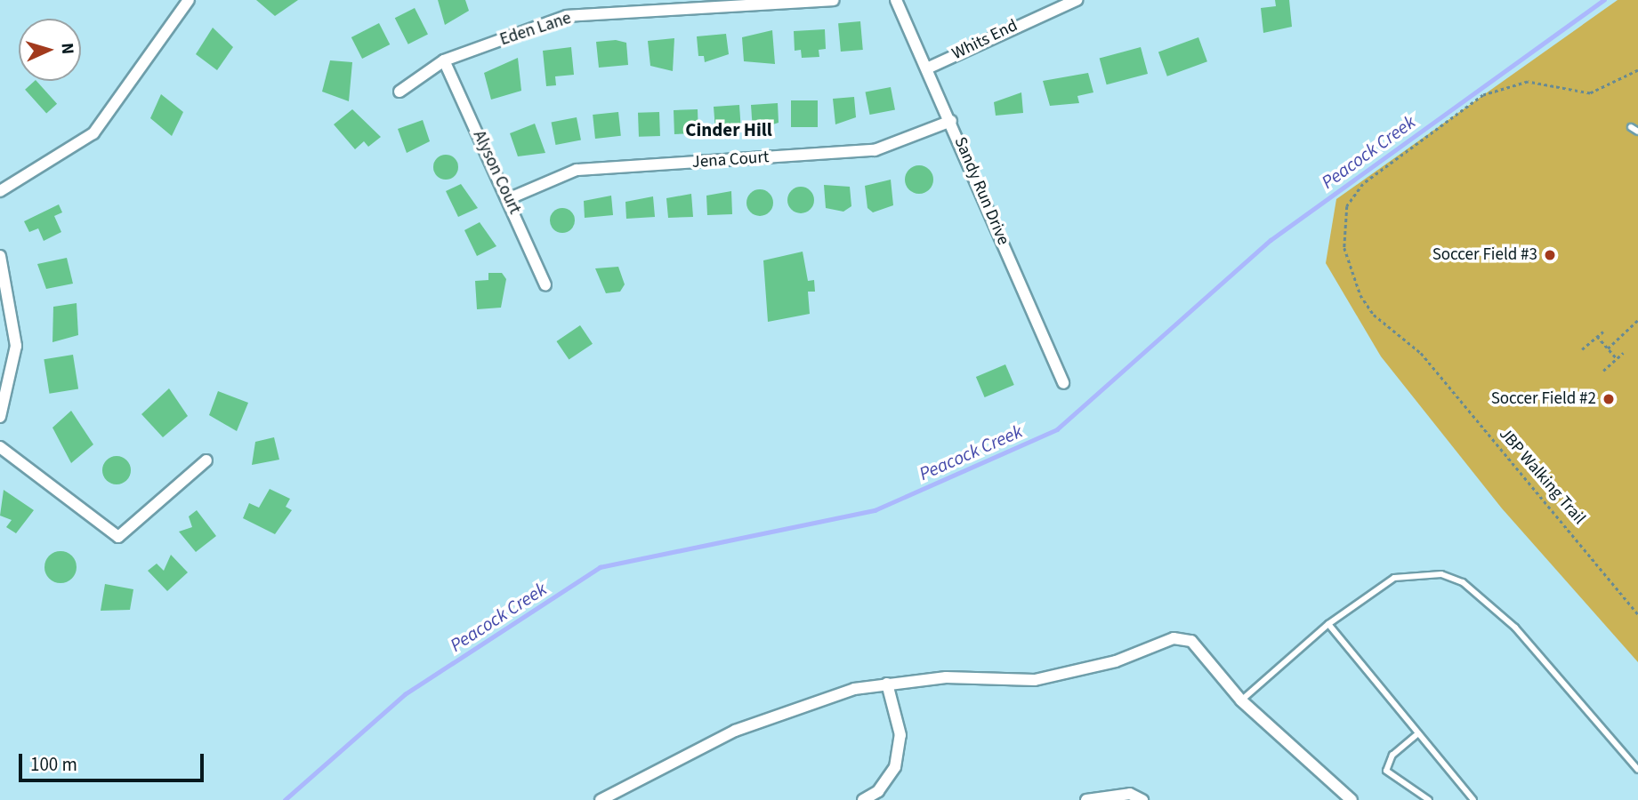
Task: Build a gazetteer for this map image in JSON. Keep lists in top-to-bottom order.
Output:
{
  "streets": {
    "street": [
      "Eden Lane",
      "Whits End",
      "Jena Court",
      "Alyson Court",
      "Sandy Run Drive"
    ],
    "path": ["JBP Walking Trail"]
  },
  "crossings": [
    ["Eden Lane", "Alyson Court"],
    ["Whits End", "Sandy Run Drive"],
    ["Jena Court", "Alyson Court"],
    ["Jena Court", "Sandy Run Drive"]
  ],
  "districts": ["Cinder Hill"],
  "water": ["Peacock Creek"],
  "places": ["Soccer Field #3", "Soccer Field #2"],
  "scale_bar": "100 m",
  "north": "right"
}
